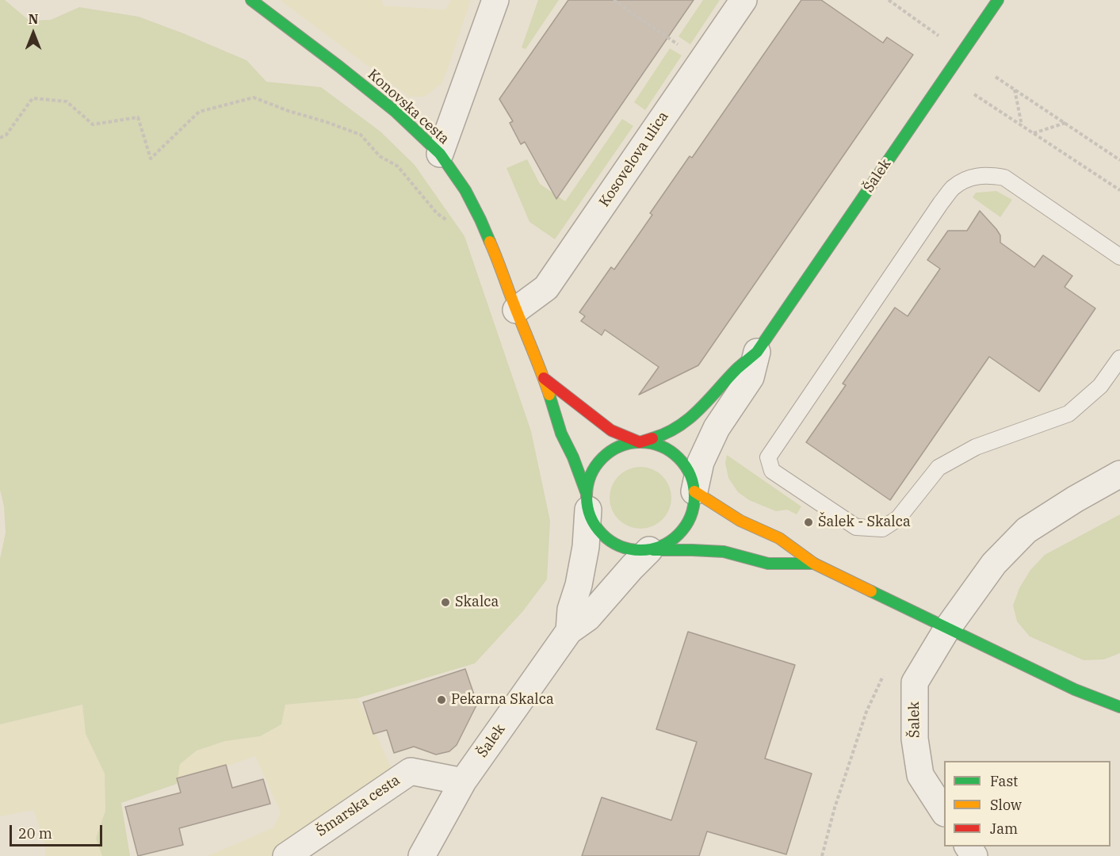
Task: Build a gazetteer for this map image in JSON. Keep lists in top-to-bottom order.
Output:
{
  "streets": {
    "street": [
      "Konovska cesta",
      "Kosovelova ulica",
      "Šalek",
      "Šmarska cesta"
    ]
  },
  "crossings": [
    ["Konovska cesta", "Kosovelova ulica"],
    ["Konovska cesta", "Šalek"],
    ["Šalek", "Šmarska cesta"]
  ],
  "places": ["Šalek - Skalca", "Skalca", "Pekarna Skalca"],
  "legend": ["Fast", "Slow", "Jam"],
  "scale_bar": "20 m",
  "north": "top"
}
